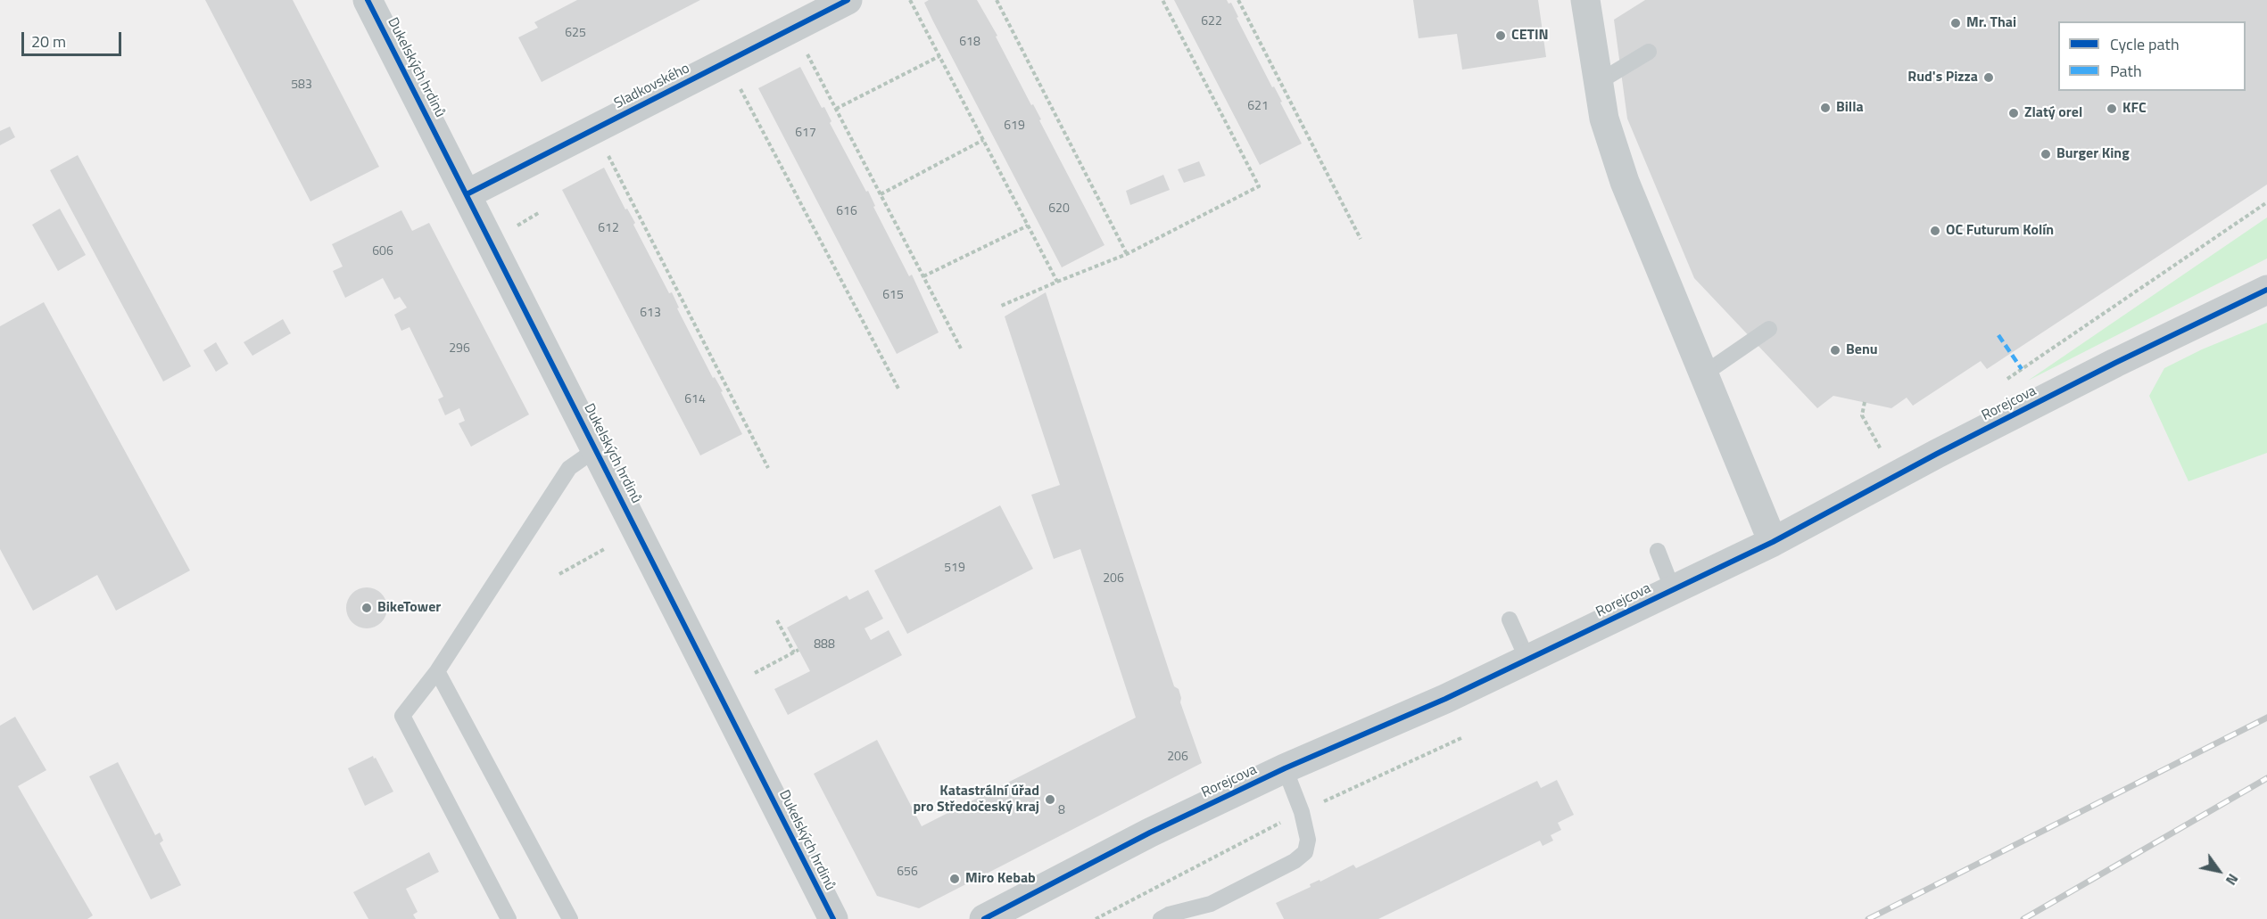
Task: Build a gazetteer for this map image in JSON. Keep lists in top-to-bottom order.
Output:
{
  "streets": {
    "street": ["Dukelských hrdinů", "Sladkovského", "Rorejcova"]
  },
  "crossings": [
    ["Dukelských hrdinů", "Sladkovského"]
  ],
  "places": [
    "Mr. Thai",
    "CETIN",
    "Rud's Pizza",
    "Billa",
    "KFC",
    "Zlatý orel",
    "Burger King",
    "OC Futurum Kolín",
    "Benu",
    "BikeTower",
    "Katastrální úřad pro Středočeský kraj",
    "Miro Kebab"
  ],
  "house_numbers": [
    "622",
    "625",
    "618",
    "583",
    "621",
    "619",
    "617",
    "620",
    "616",
    "612",
    "606",
    "615",
    "613",
    "296",
    "614",
    "519",
    "206",
    "888",
    "206",
    "8",
    "656"
  ],
  "legend": ["Cycle path", "Path"],
  "scale_bar": "20 m",
  "north": "bottom right"
}
